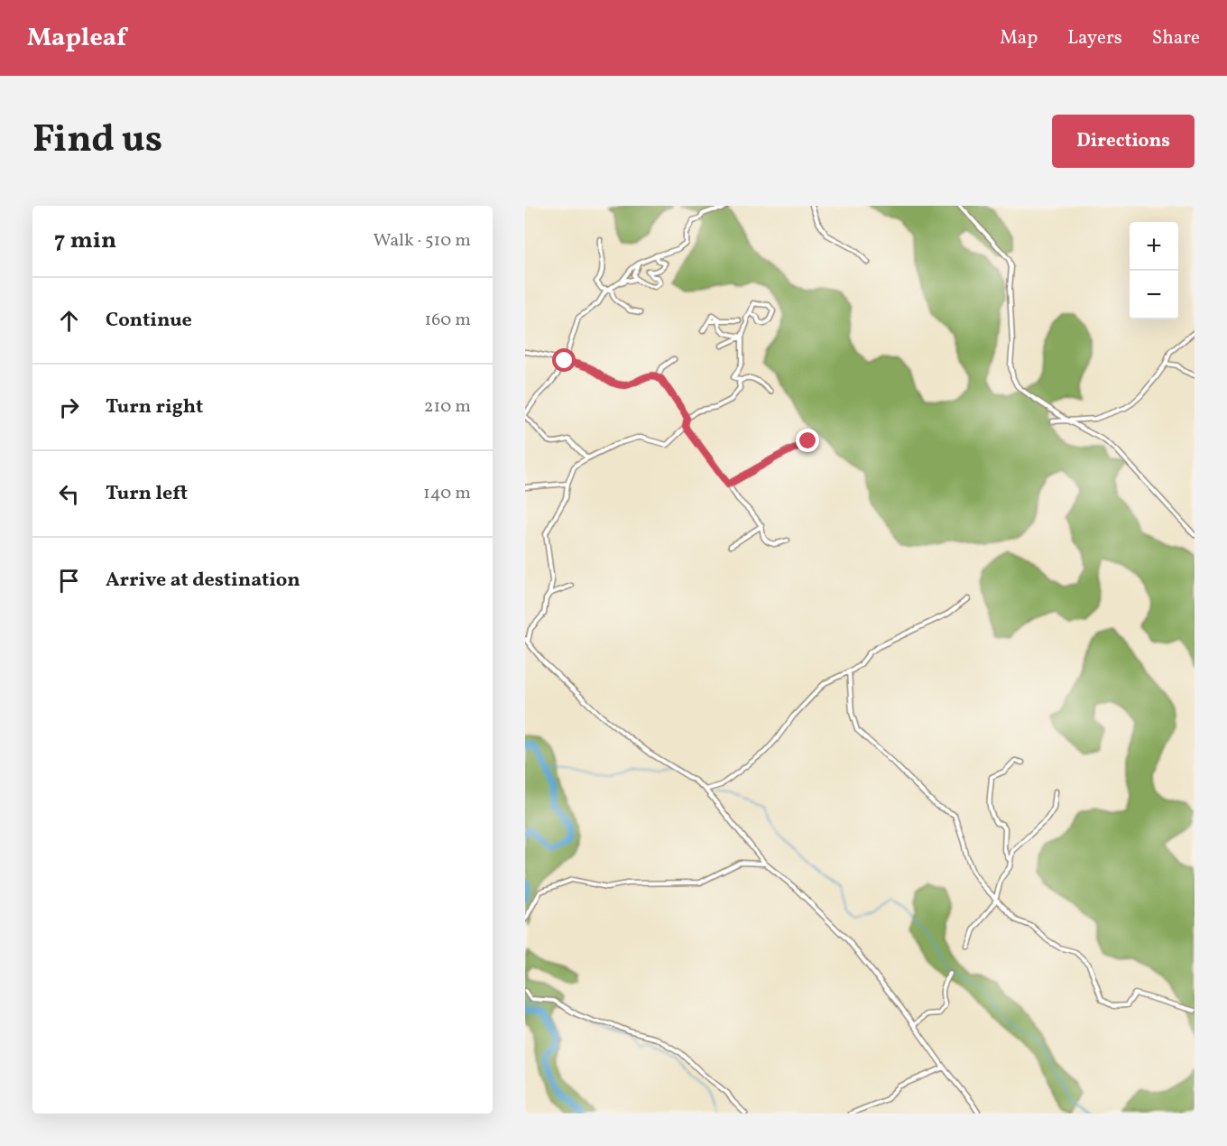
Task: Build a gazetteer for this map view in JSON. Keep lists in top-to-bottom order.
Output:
{
  "page": {
    "header": "Mapleaf",
    "nav": ["Map", "Layers", "Share"],
    "title": "Find us",
    "buttons": "Directions",
    "heading": ["7 min", "Walk · 510 m"],
    "map_buttons": ["+", "−"],
    "list": [
      ["Continue", "160 m"],
      ["Turn right", "210 m"],
      ["Turn left", "140 m"],
      "Arrive at destination"
    ]
  }
}
